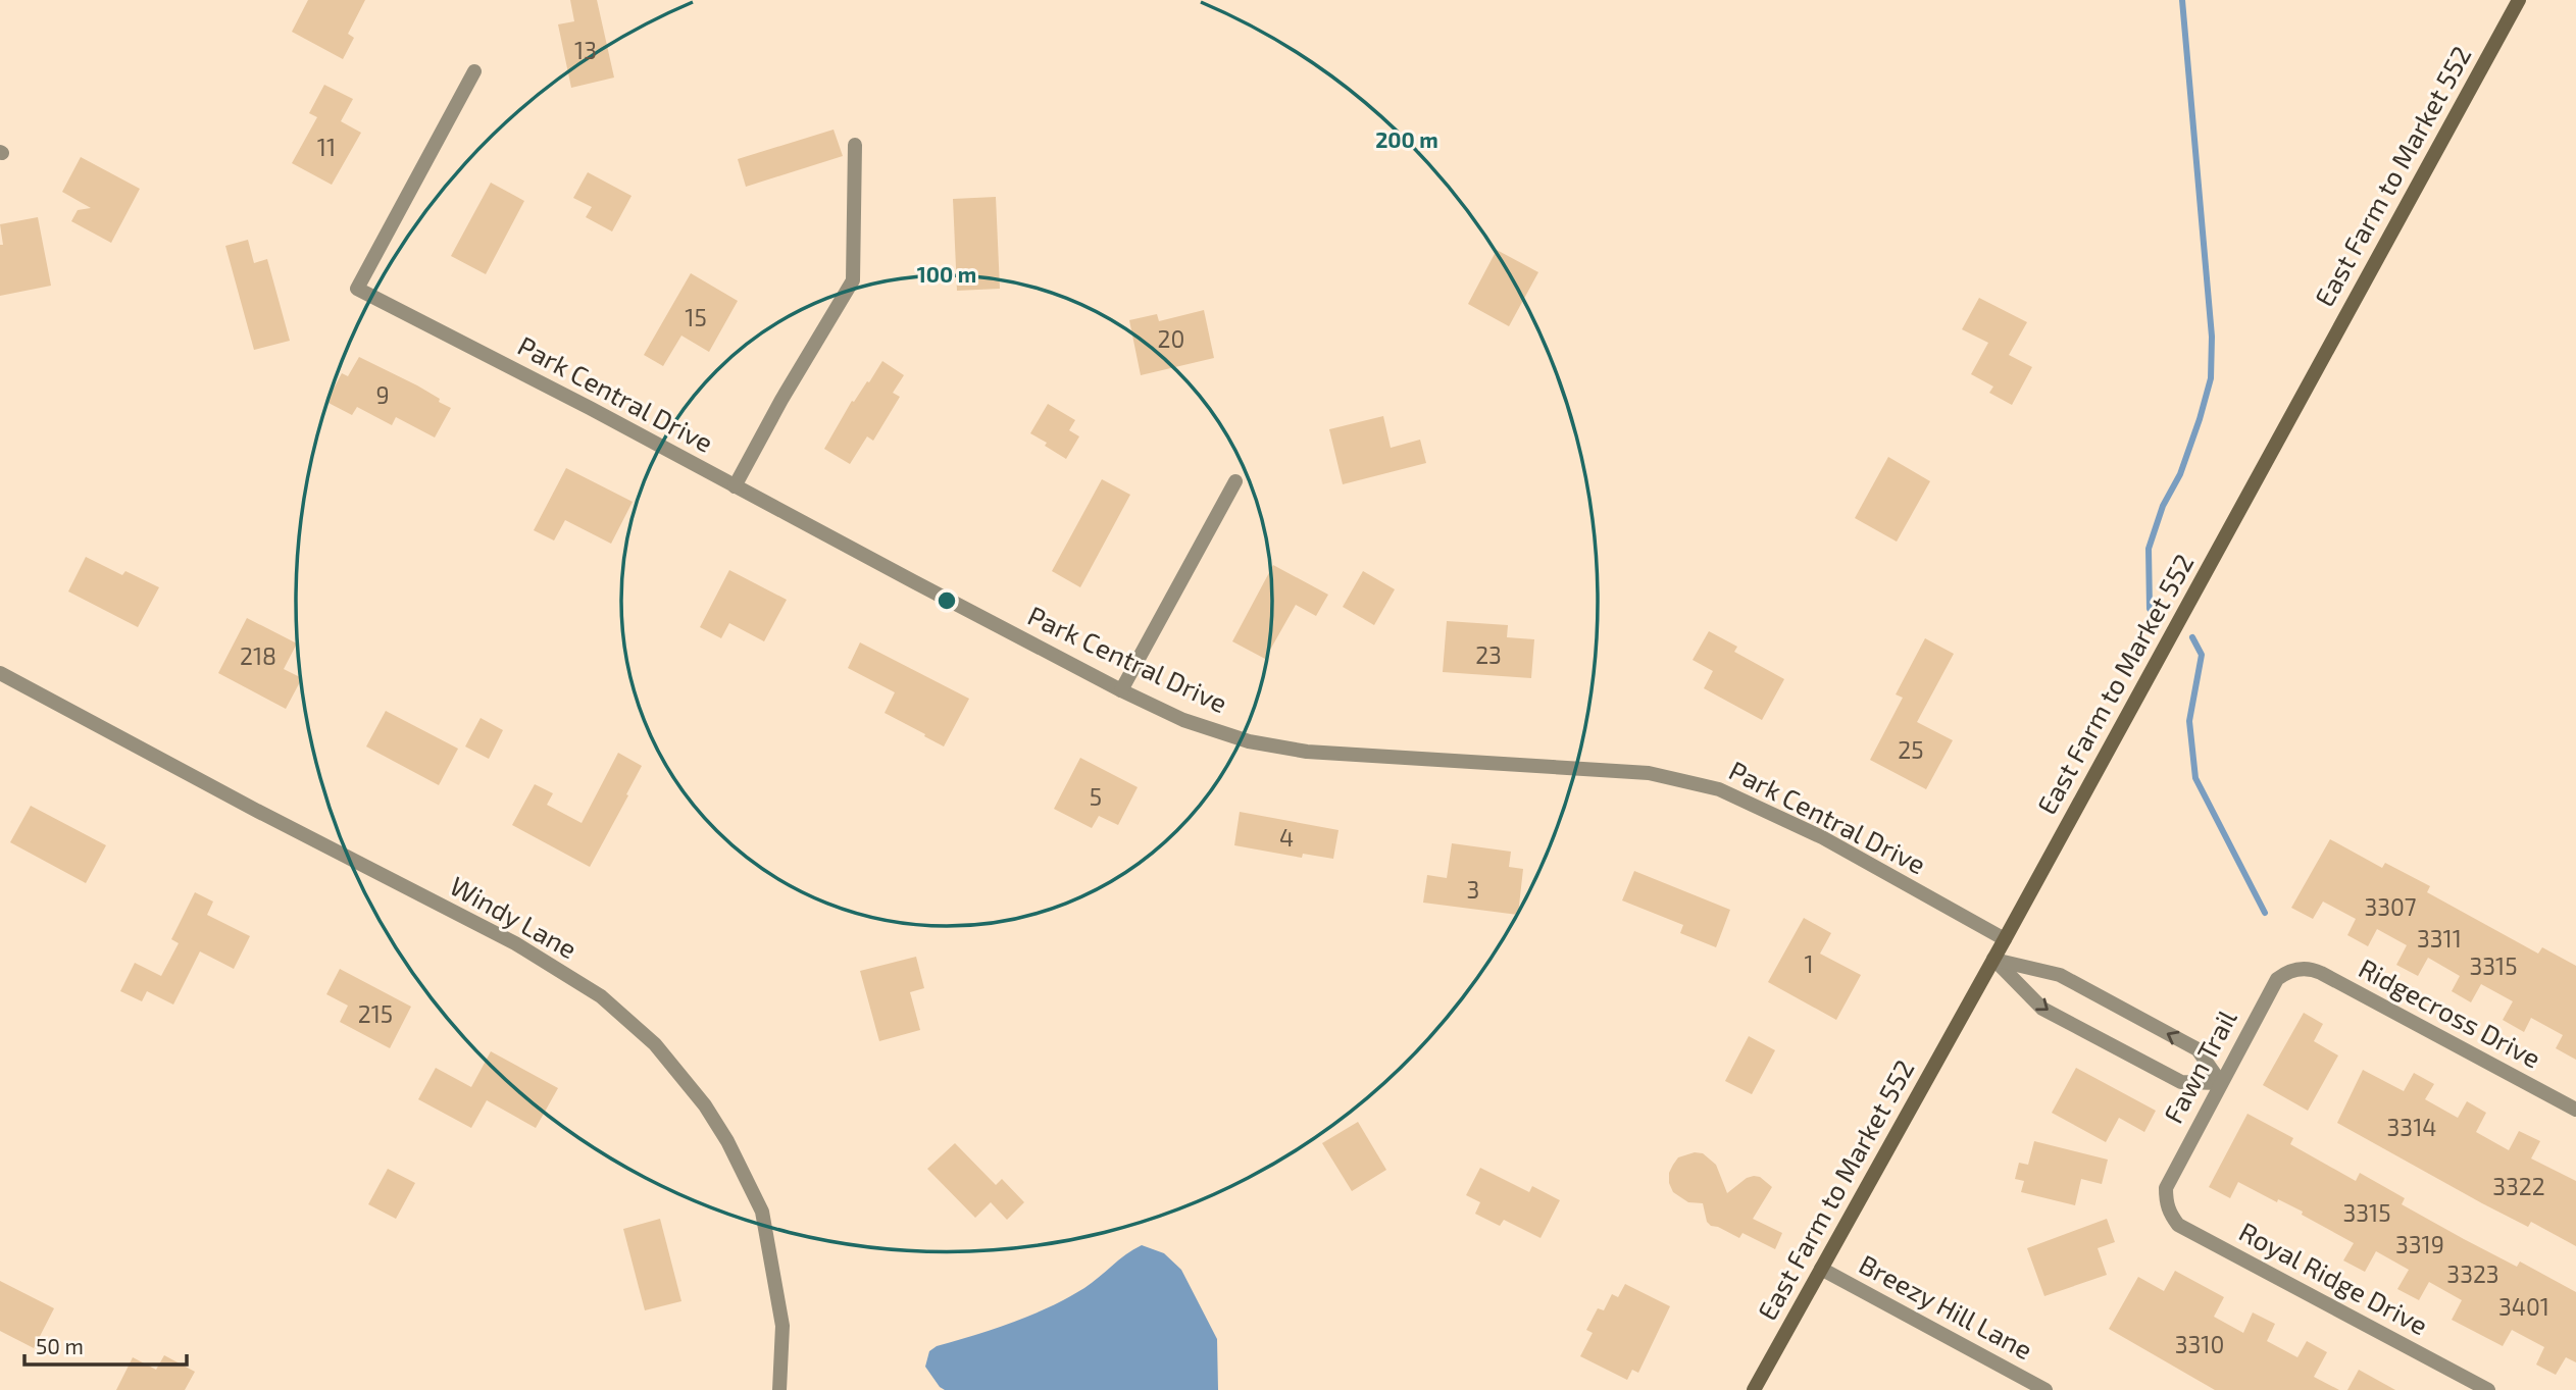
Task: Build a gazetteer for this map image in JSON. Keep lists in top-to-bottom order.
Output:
{
  "streets": {
    "main road": ["East Farm to Market 552"],
    "street": [
      "Park Central Drive",
      "Windy Lane",
      "Ridgecross Drive",
      "Fawn Trail",
      "Royal Ridge Drive",
      "Breezy Hill Lane"
    ]
  },
  "crossings": [
    ["East Farm to Market 552", "Park Central Drive"],
    ["East Farm to Market 552", "Breezy Hill Lane"],
    ["Ridgecross Drive", "Fawn Trail"],
    ["Fawn Trail", "Royal Ridge Drive"]
  ],
  "house_numbers": [
    "13",
    "11",
    "15",
    "20",
    "9",
    "23",
    "218",
    "25",
    "5",
    "4",
    "3",
    "3307",
    "3311",
    "1",
    "3315",
    "215",
    "3314",
    "3322",
    "3315",
    "3319",
    "3323",
    "3401",
    "3310"
  ],
  "scale_bar": "50 m",
  "rings": ["200 m", "100 m"]
}
